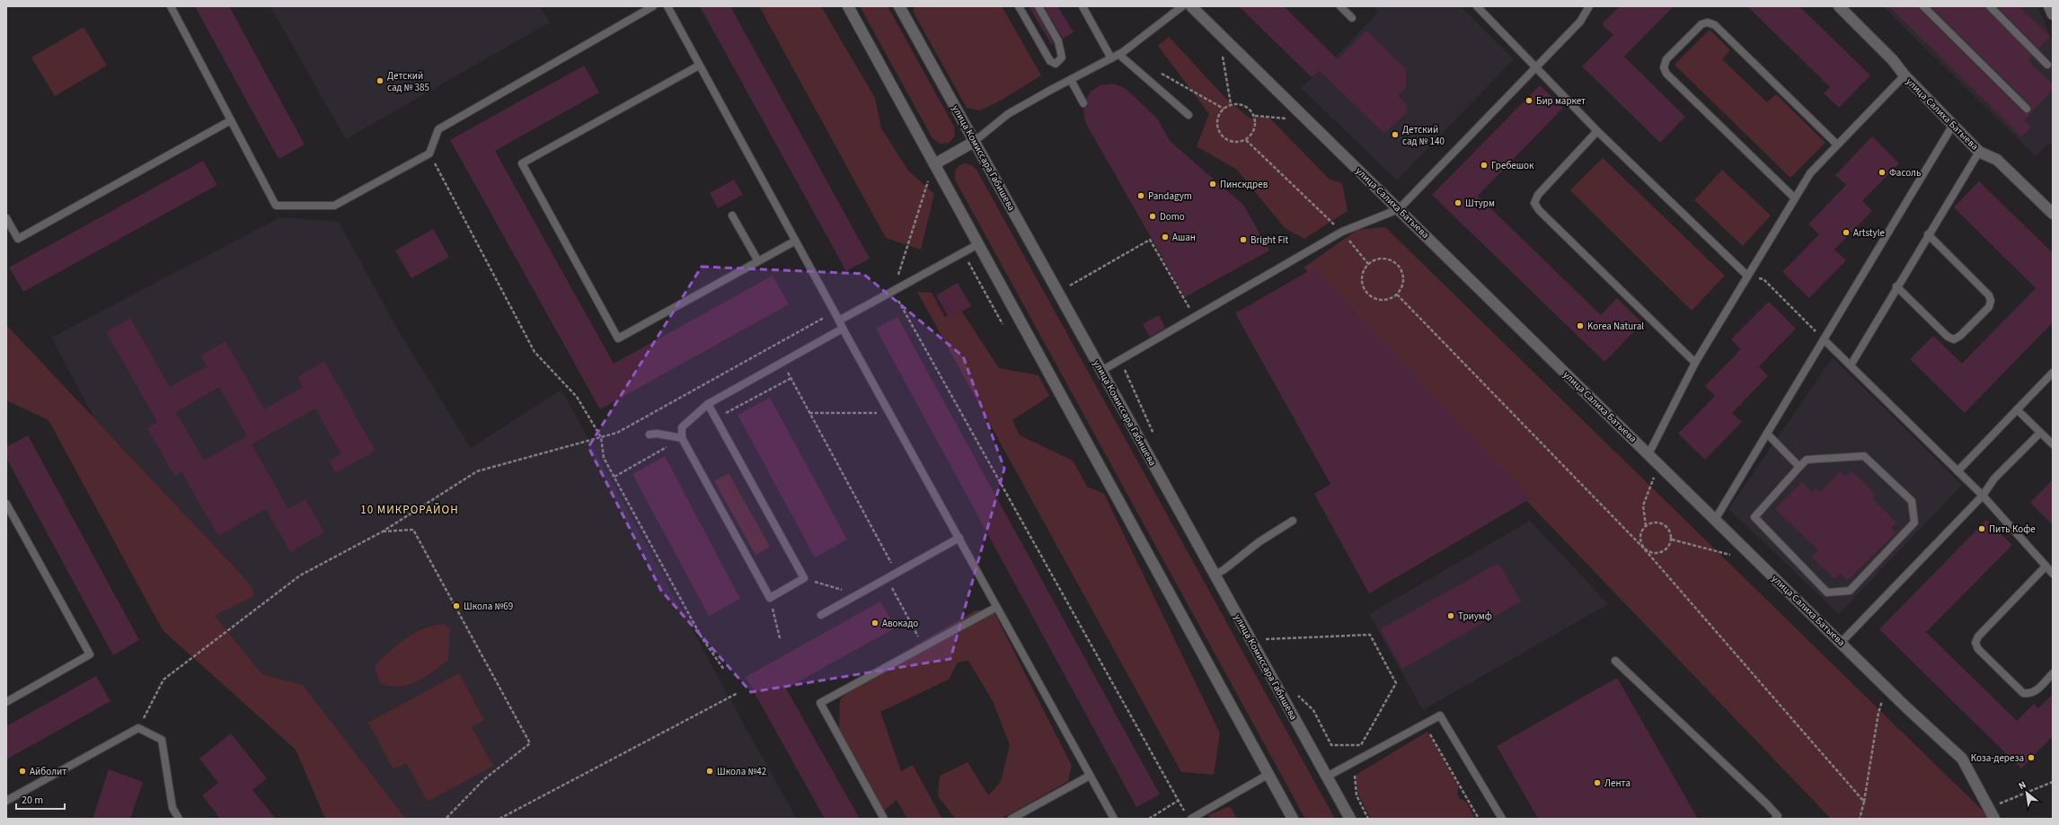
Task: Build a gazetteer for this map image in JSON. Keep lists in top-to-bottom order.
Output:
{
  "streets": {
    "street": ["улица Салиха Батыева", "улица Комиссара Габишева"]
  },
  "districts": ["10 МИКРОРАЙОН"],
  "places": [
    "Детский сад № 385",
    "Бир маркет",
    "Детский сад № 140",
    "Гребешок",
    "Фасоль",
    "Пинскдрев",
    "Pandagym",
    "Штурм",
    "Domo",
    "Artstyle",
    "Ашан",
    "Bright Fit",
    "Korea Natural",
    "Пить Кофе",
    "Школа №69",
    "Триумф",
    "Авокадо",
    "Коза-дереза",
    "Айболит",
    "Школа №42",
    "Лента"
  ],
  "scale_bar": "20 m",
  "north": "top left"
}
